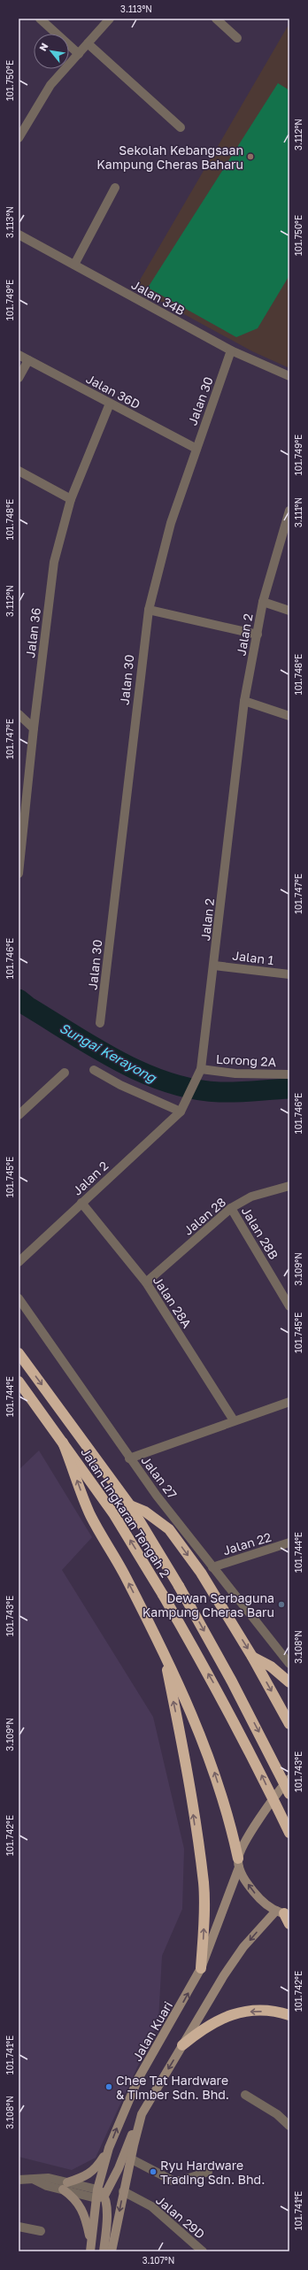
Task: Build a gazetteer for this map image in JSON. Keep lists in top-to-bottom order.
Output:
{
  "streets": {
    "highway": ["Jalan Lingkaran Tengah 2"],
    "street": [
      "Jalan 34B",
      "Jalan 36D",
      "Jalan 30",
      "Jalan 36",
      "Jalan 2",
      "Jalan 1",
      "Lorong 2A",
      "Jalan 28",
      "Jalan 28B",
      "Jalan 28A",
      "Jalan 27",
      "Jalan 22",
      "Jalan Kuari",
      "Jalan 29D"
    ]
  },
  "crossings": [
    ["Jalan 34B", "Jalan 30"],
    ["Jalan 36D", "Jalan 30"],
    ["Jalan 36D", "Jalan 36"],
    ["Jalan 2", "Jalan 1"],
    ["Jalan 2", "Lorong 2A"],
    ["Jalan 2", "Jalan 28A"],
    ["Jalan 28", "Jalan 28B"],
    ["Jalan 28", "Jalan 28A"],
    ["Jalan 27", "Jalan 22"]
  ],
  "water": ["Sungai Kerayong"],
  "places": [
    "Sekolah Kebangsaan Kampung Cheras Baharu",
    "Dewan Serbaguna Kampung Cheras Baru",
    "Chee Tat Hardware & Timber Sdn. Bhd.",
    "Ryu Hardware Trading Sdn. Bhd."
  ],
  "north": "top left",
  "coordinates": [
    "3.113°N",
    "101.750°E",
    "3.112°N",
    "101.749°E",
    "3.111°N",
    "101.748°E",
    "101.747°E",
    "101.746°E",
    "101.745°E",
    "3.109°N",
    "101.744°E",
    "101.743°E",
    "3.108°N",
    "101.742°E",
    "101.741°E",
    "3.107°N"
  ]
}
